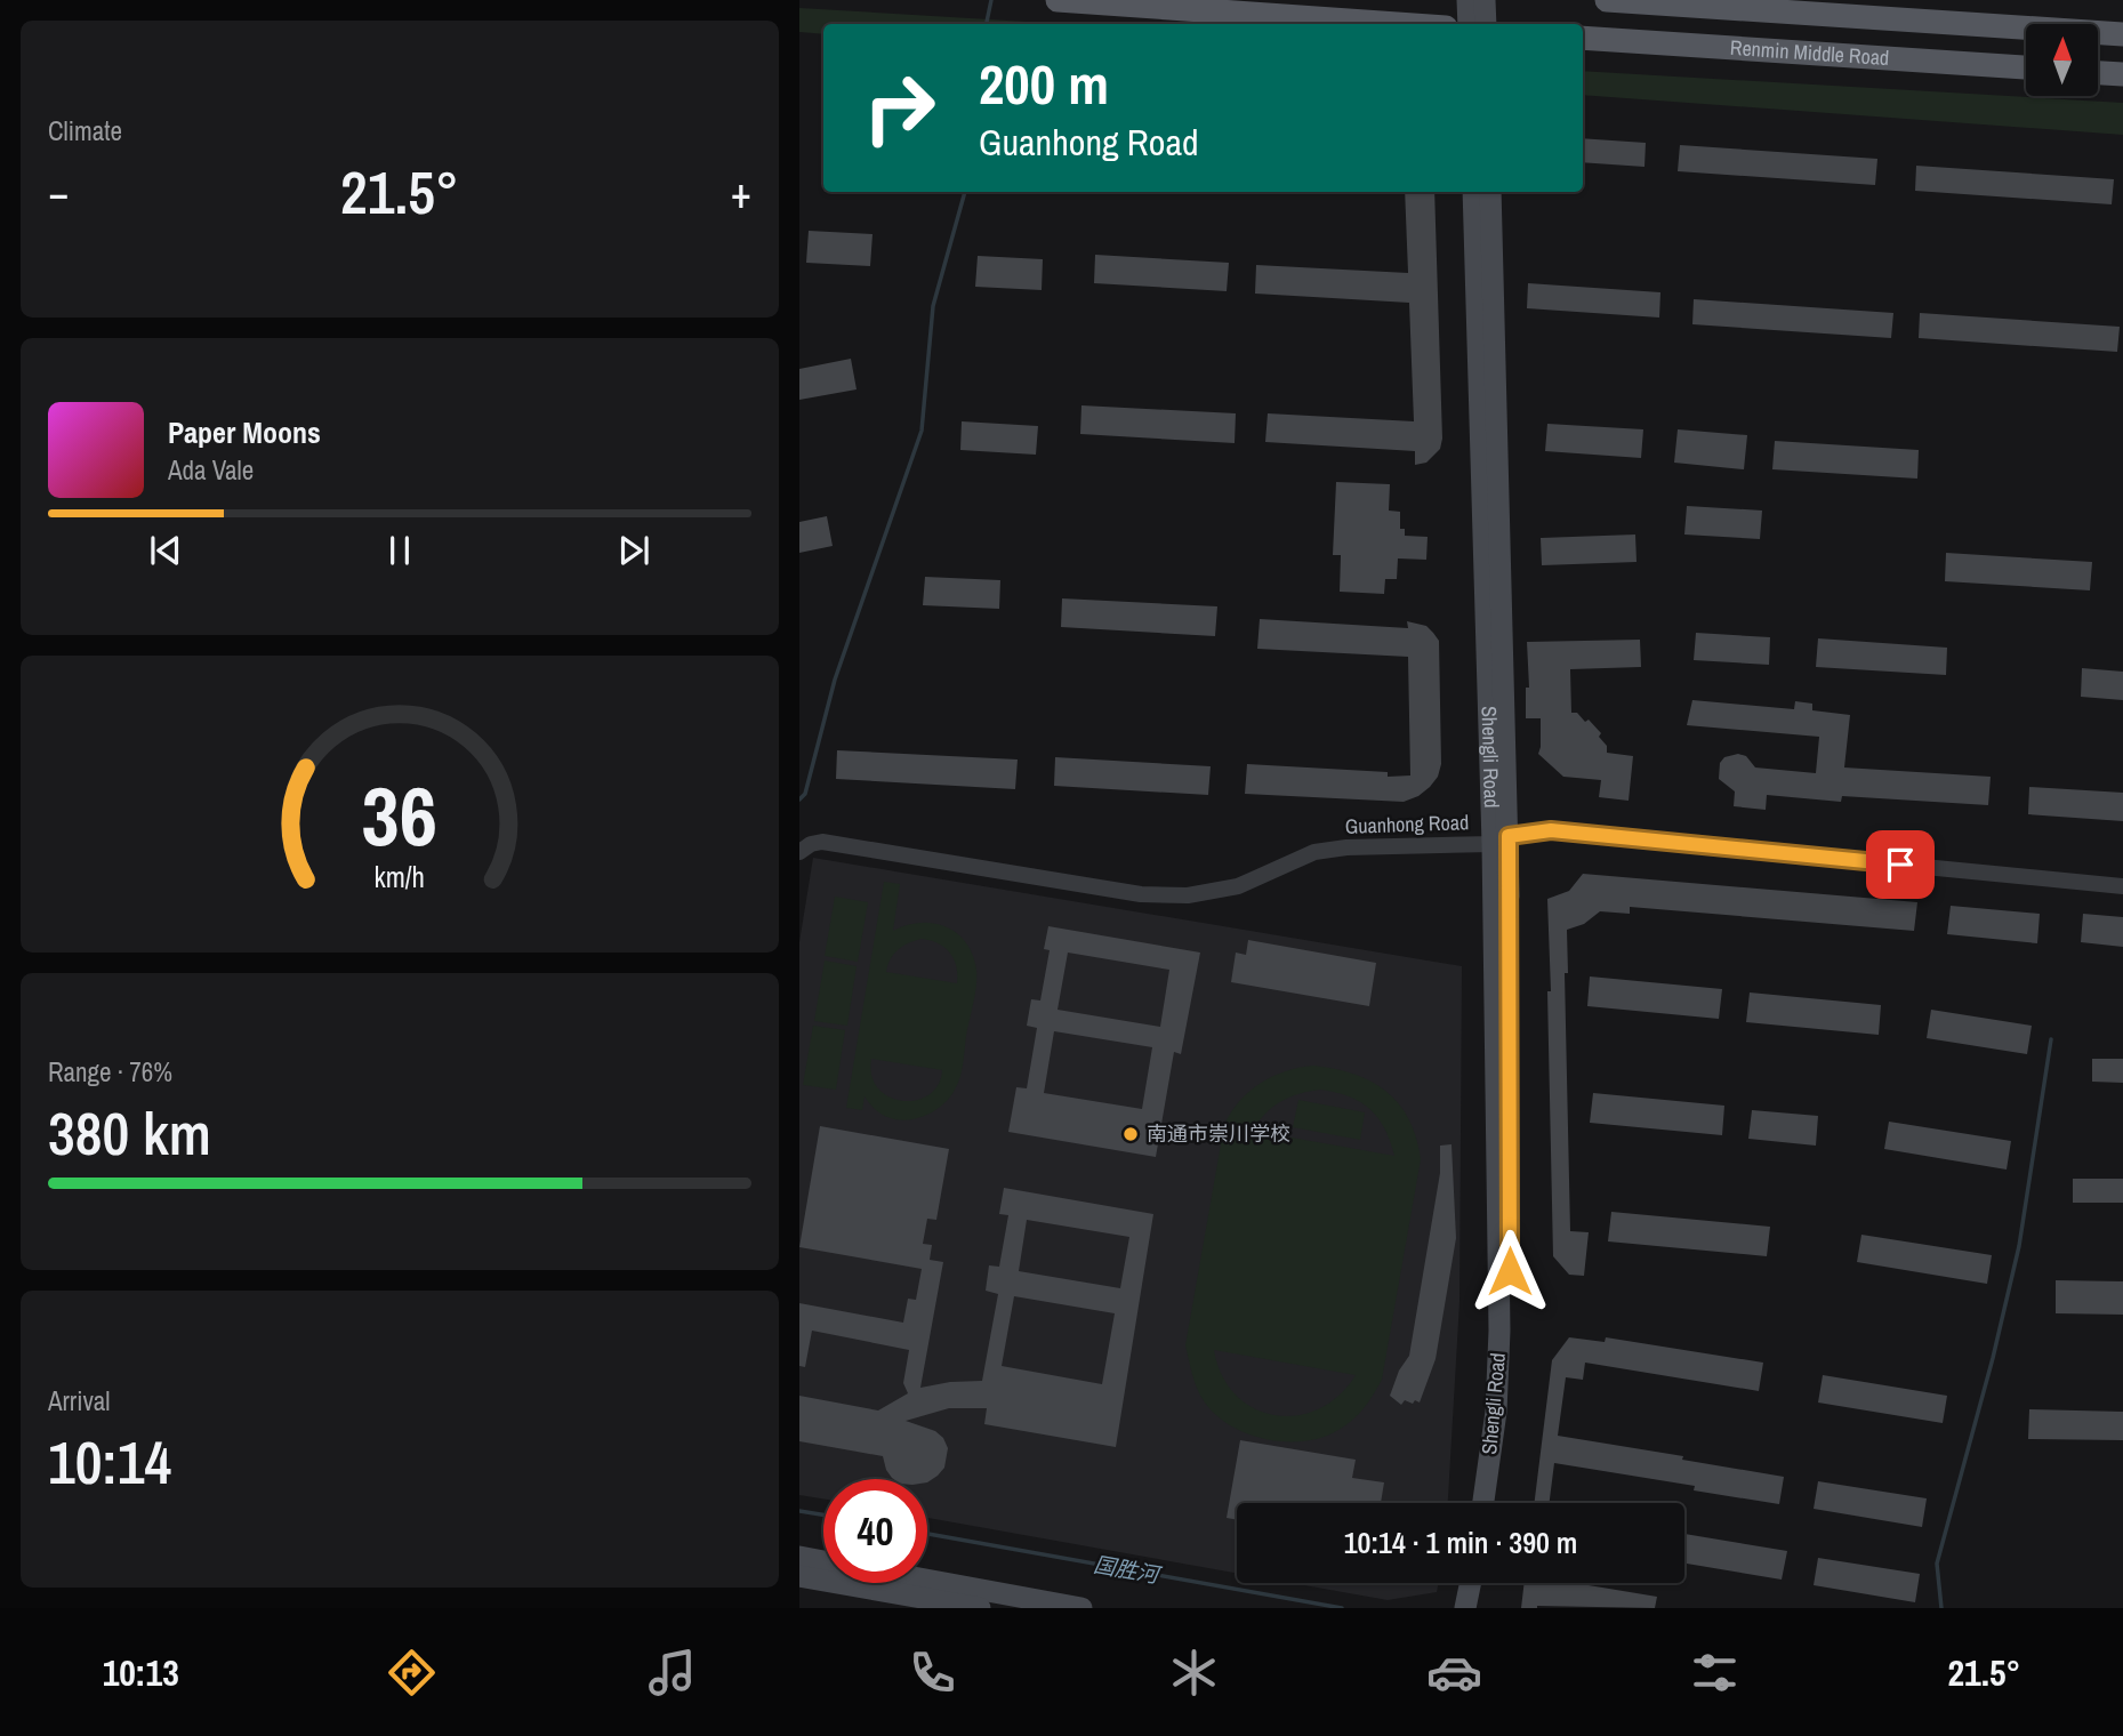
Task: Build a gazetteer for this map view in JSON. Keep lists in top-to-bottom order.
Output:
{
  "streets": {
    "main road": ["Renmin Middle Road"],
    "street": ["Shengli Road", "Guanhong Road"]
  },
  "crossings": [
    ["Shengli Road", "Guanhong Road"]
  ],
  "water": ["国胜河"],
  "places": ["南通市崇川学校"],
  "north": "top",
  "page": {
    "tile": [
      "Climate",
      ["Range · 76%", "380 km"],
      ["Arrival", "10:14"]
    ],
    "turn": ["200 m", "Guanhong Road"],
    "heat": ["−", "21.5°", "+"],
    "song": ["Paper Moons", "Ada Vale"],
    "limit": "40",
    "trip": "10:14 · 1 min · 390 m",
    "tabs": ["10:13", "21.5°"],
    "gauge": ["36", "km/h"]
  }
}
